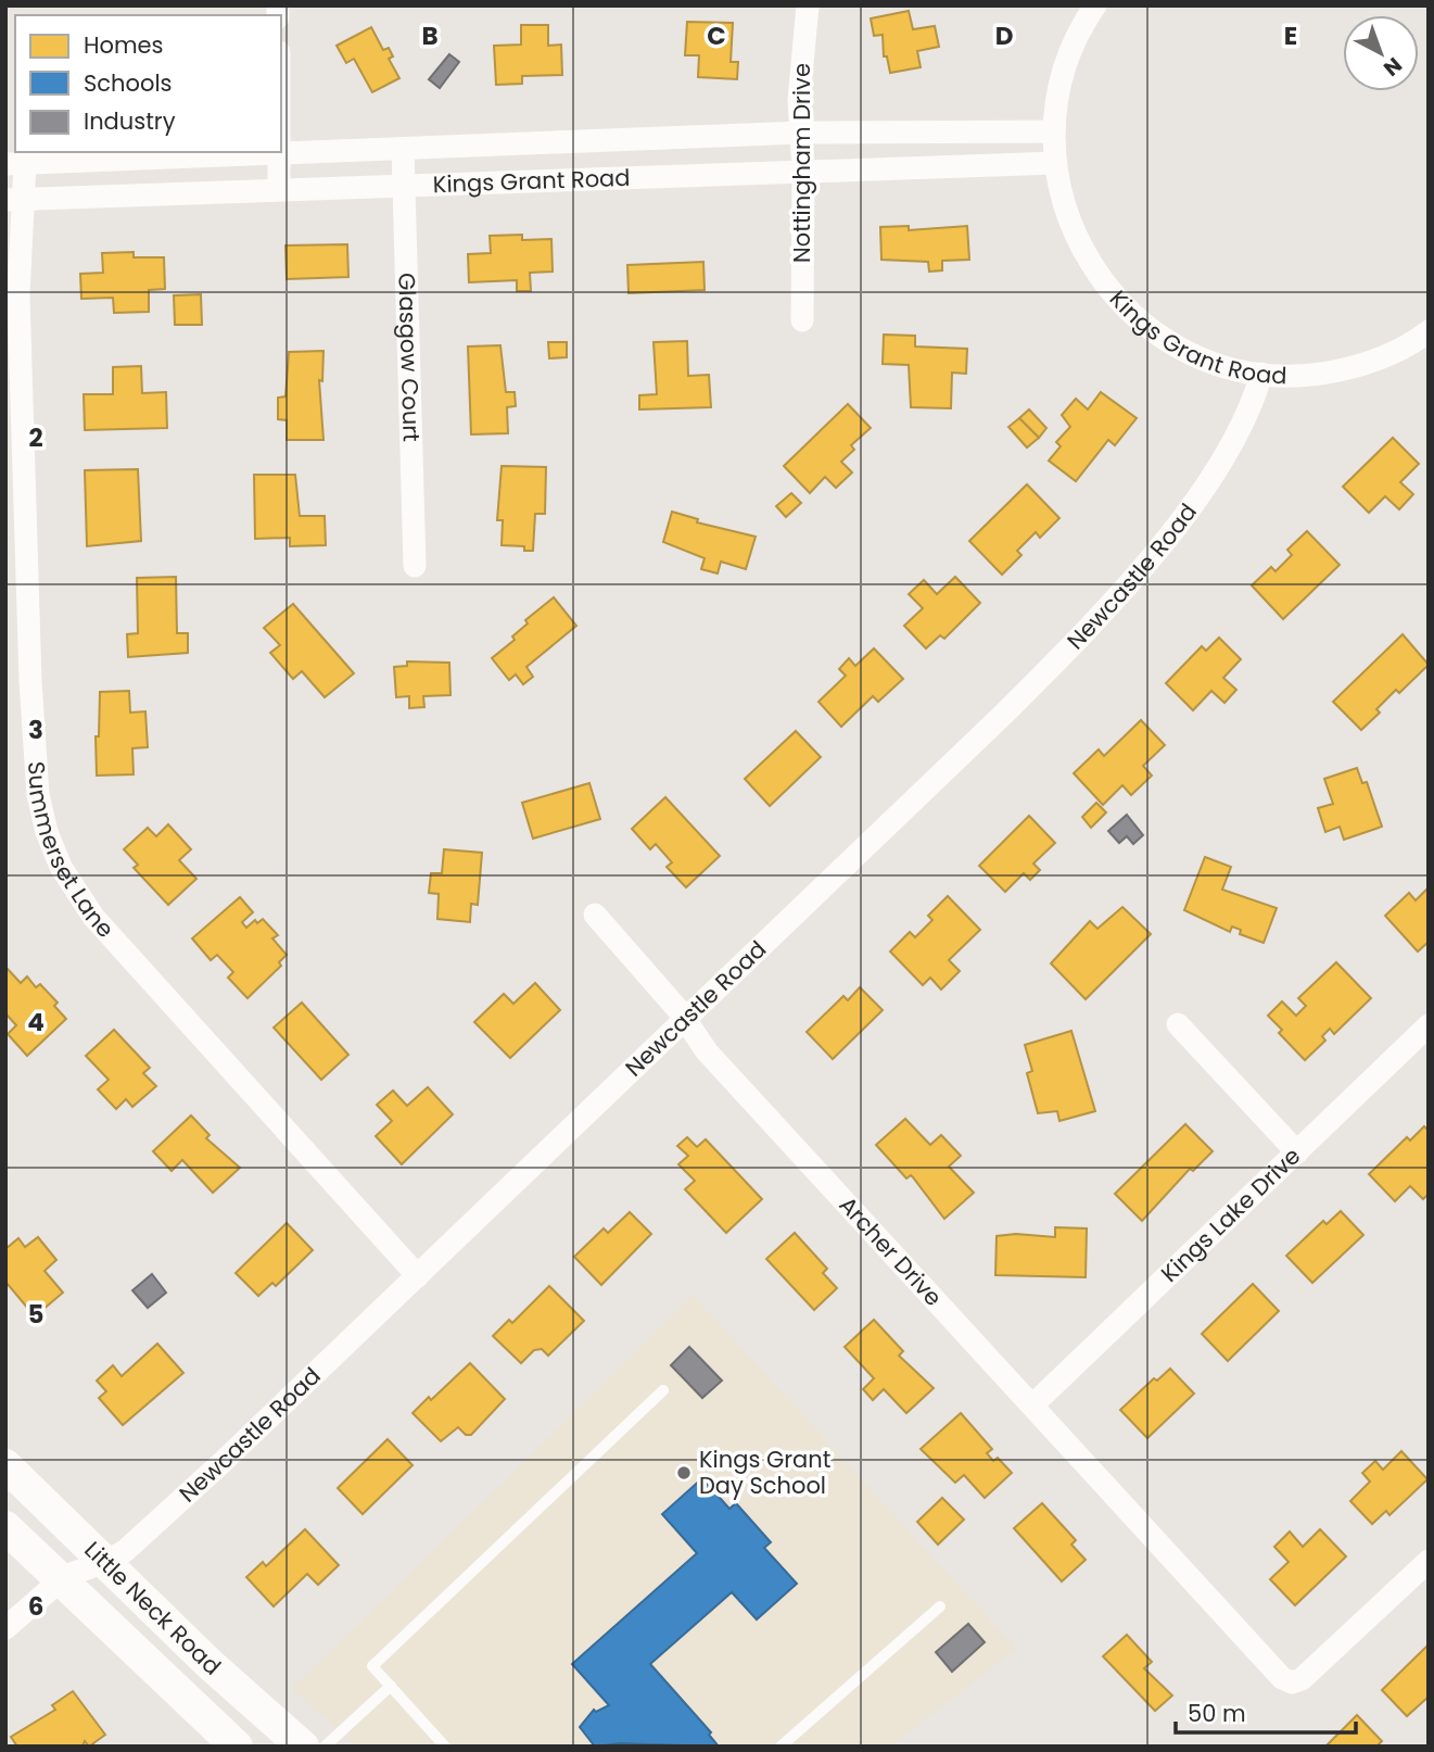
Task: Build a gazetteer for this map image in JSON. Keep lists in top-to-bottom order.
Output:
{
  "streets": {
    "street": [
      "Nottingham Drive",
      "Kings Grant Road",
      "Glasgow Court",
      "Newcastle Road",
      "Summerset Lane",
      "Kings Lake Drive",
      "Archer Drive",
      "Little Neck Road"
    ]
  },
  "crossings": [
    ["Nottingham Drive", "Kings Grant Road"],
    ["Kings Grant Road", "Glasgow Court"],
    ["Kings Grant Road", "Newcastle Road"],
    ["Kings Grant Road", "Summerset Lane"],
    ["Newcastle Road", "Summerset Lane"],
    ["Newcastle Road", "Archer Drive"],
    ["Newcastle Road", "Little Neck Road"],
    ["Kings Lake Drive", "Archer Drive"]
  ],
  "places": ["Kings Grant Day School"],
  "legend": ["Homes", "Schools", "Industry"],
  "scale_bar": "50 m",
  "north": "bottom right",
  "grid": {
    "columns": [
      "B",
      "C",
      "D",
      "E"
    ],
    "rows": [
      "2",
      "3",
      "4",
      "5",
      "6"
    ]
  }
}
